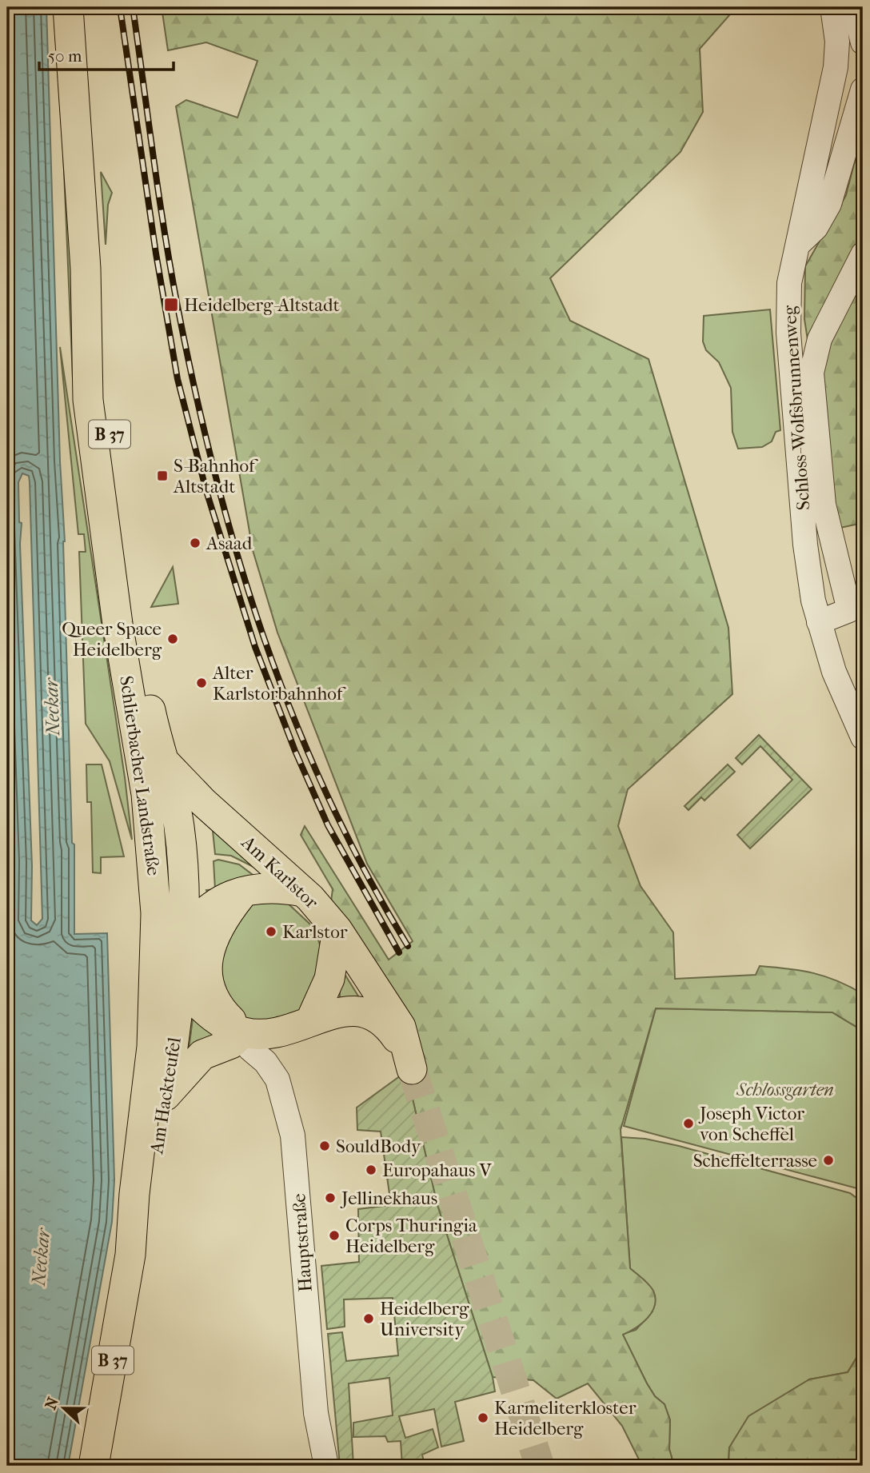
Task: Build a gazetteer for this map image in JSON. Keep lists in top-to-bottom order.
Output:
{
  "streets": {
    "main road": [
      "B 37",
      "Schlierbacher Landstraße",
      "Am Karlstor",
      "Am Hackteufel"
    ],
    "street": ["Schloss-Wolfsbrunnenweg", "Hauptstraße"]
  },
  "crossings": [
    ["Schlierbacher Landstraße", "Am Karlstor"],
    ["Schlierbacher Landstraße", "Am Hackteufel"],
    ["Am Karlstor", "Hauptstraße"]
  ],
  "water": ["Neckar"],
  "parks": ["Schlossgarten"],
  "places": {
    "transit": ["Heidelberg-Altstadt", "S-Bahnhof Altstadt"],
    "other": [
      "Asaad",
      "Queer Space Heidelberg",
      "Alter Karlstorbahnhof",
      "Karlstor",
      "Joseph Victor von Scheffel",
      "SouldBody",
      "Scheffelterrasse",
      "Europahaus V",
      "Jellinekhaus",
      "Corps Thuringia Heidelberg",
      "Heidelberg University",
      "Karmeliterkloster Heidelberg"
    ]
  },
  "scale_bar": "50 m",
  "north": "left"
}
